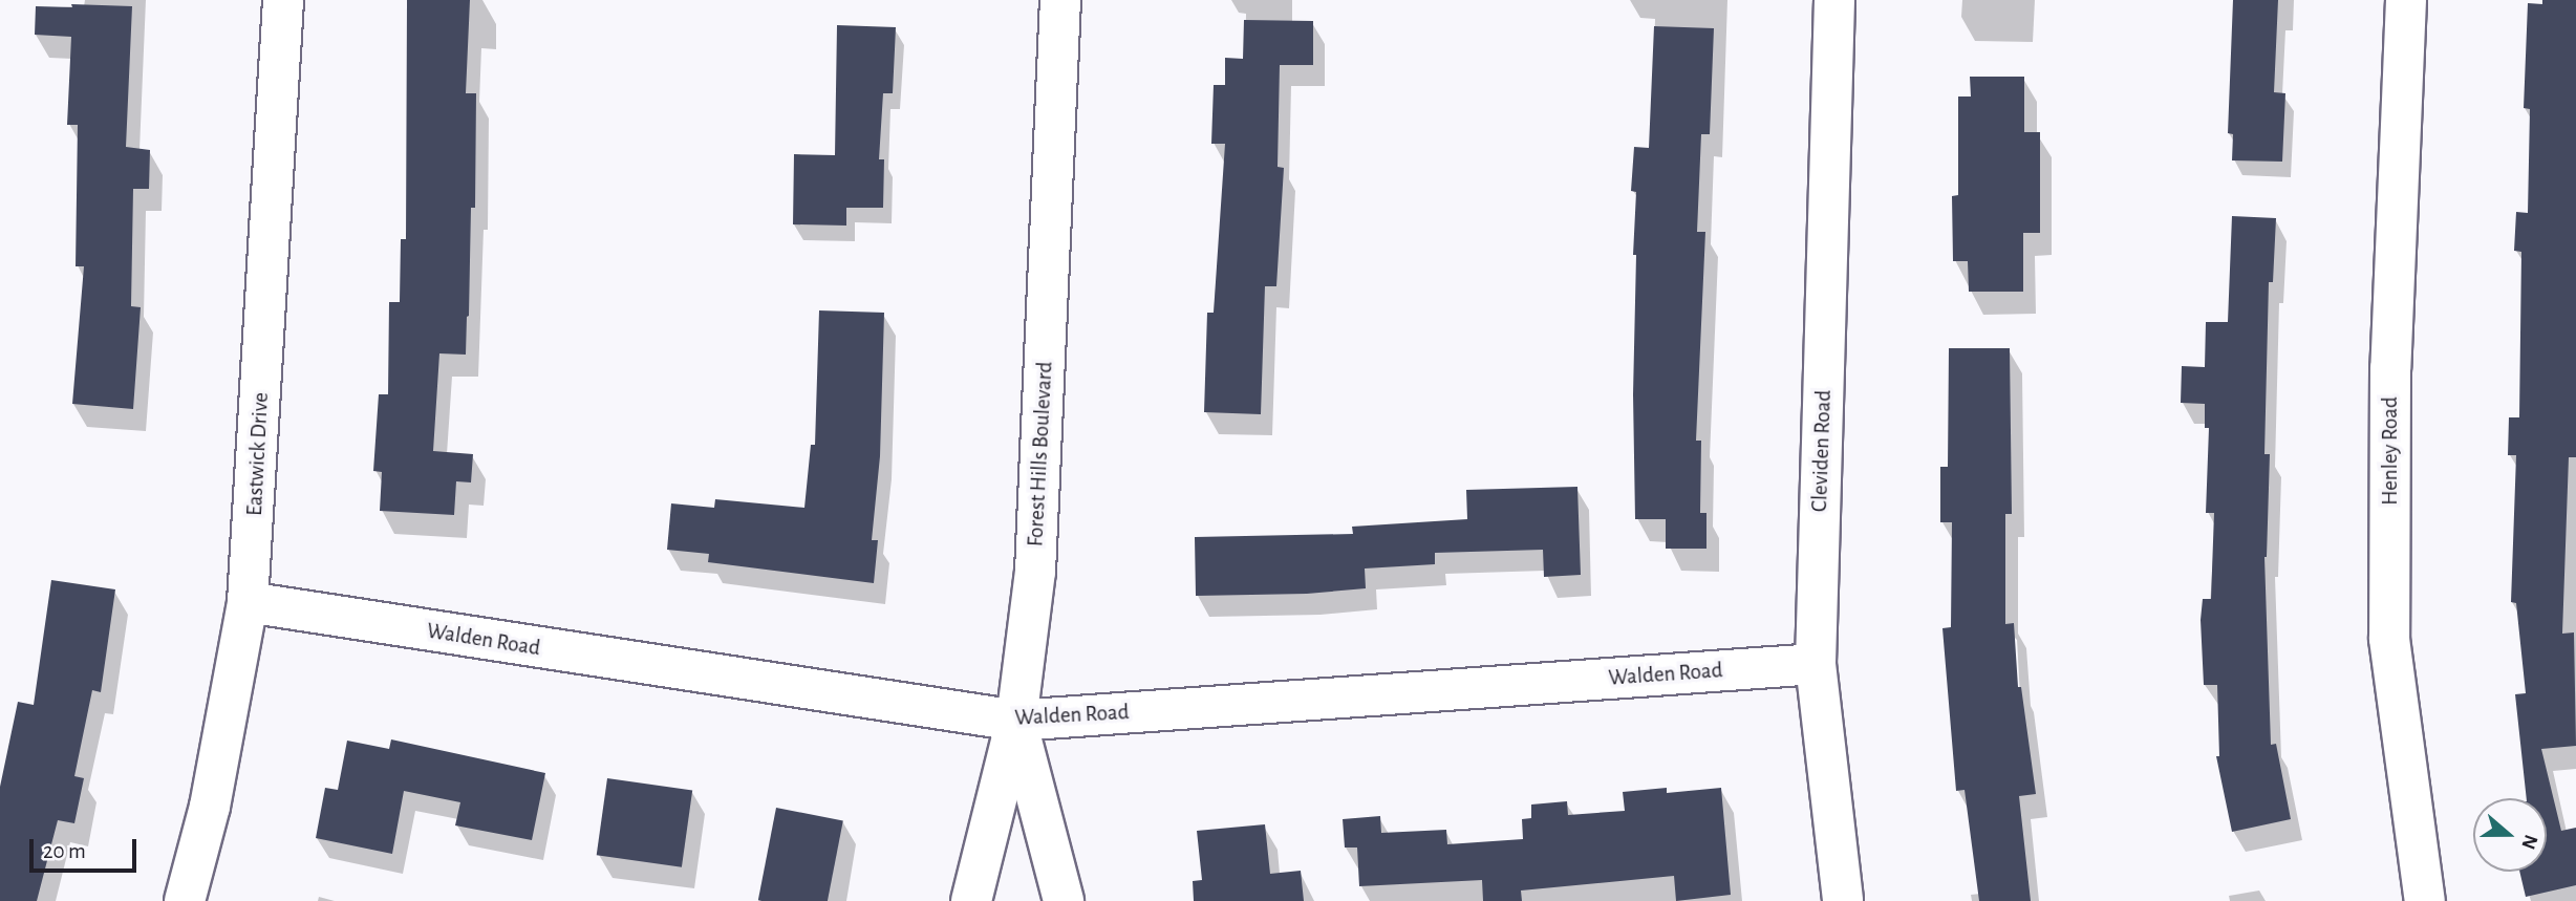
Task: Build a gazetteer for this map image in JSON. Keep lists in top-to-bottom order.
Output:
{
  "streets": {
    "street": [
      "Cleviden Road",
      "Henley Road",
      "Eastwick Drive",
      "Forest Hills Boulevard",
      "Walden Road"
    ]
  },
  "crossings": [
    ["Cleviden Road", "Walden Road"],
    ["Eastwick Drive", "Walden Road"],
    ["Forest Hills Boulevard", "Walden Road"]
  ],
  "scale_bar": "20 m",
  "north": "right"
}
